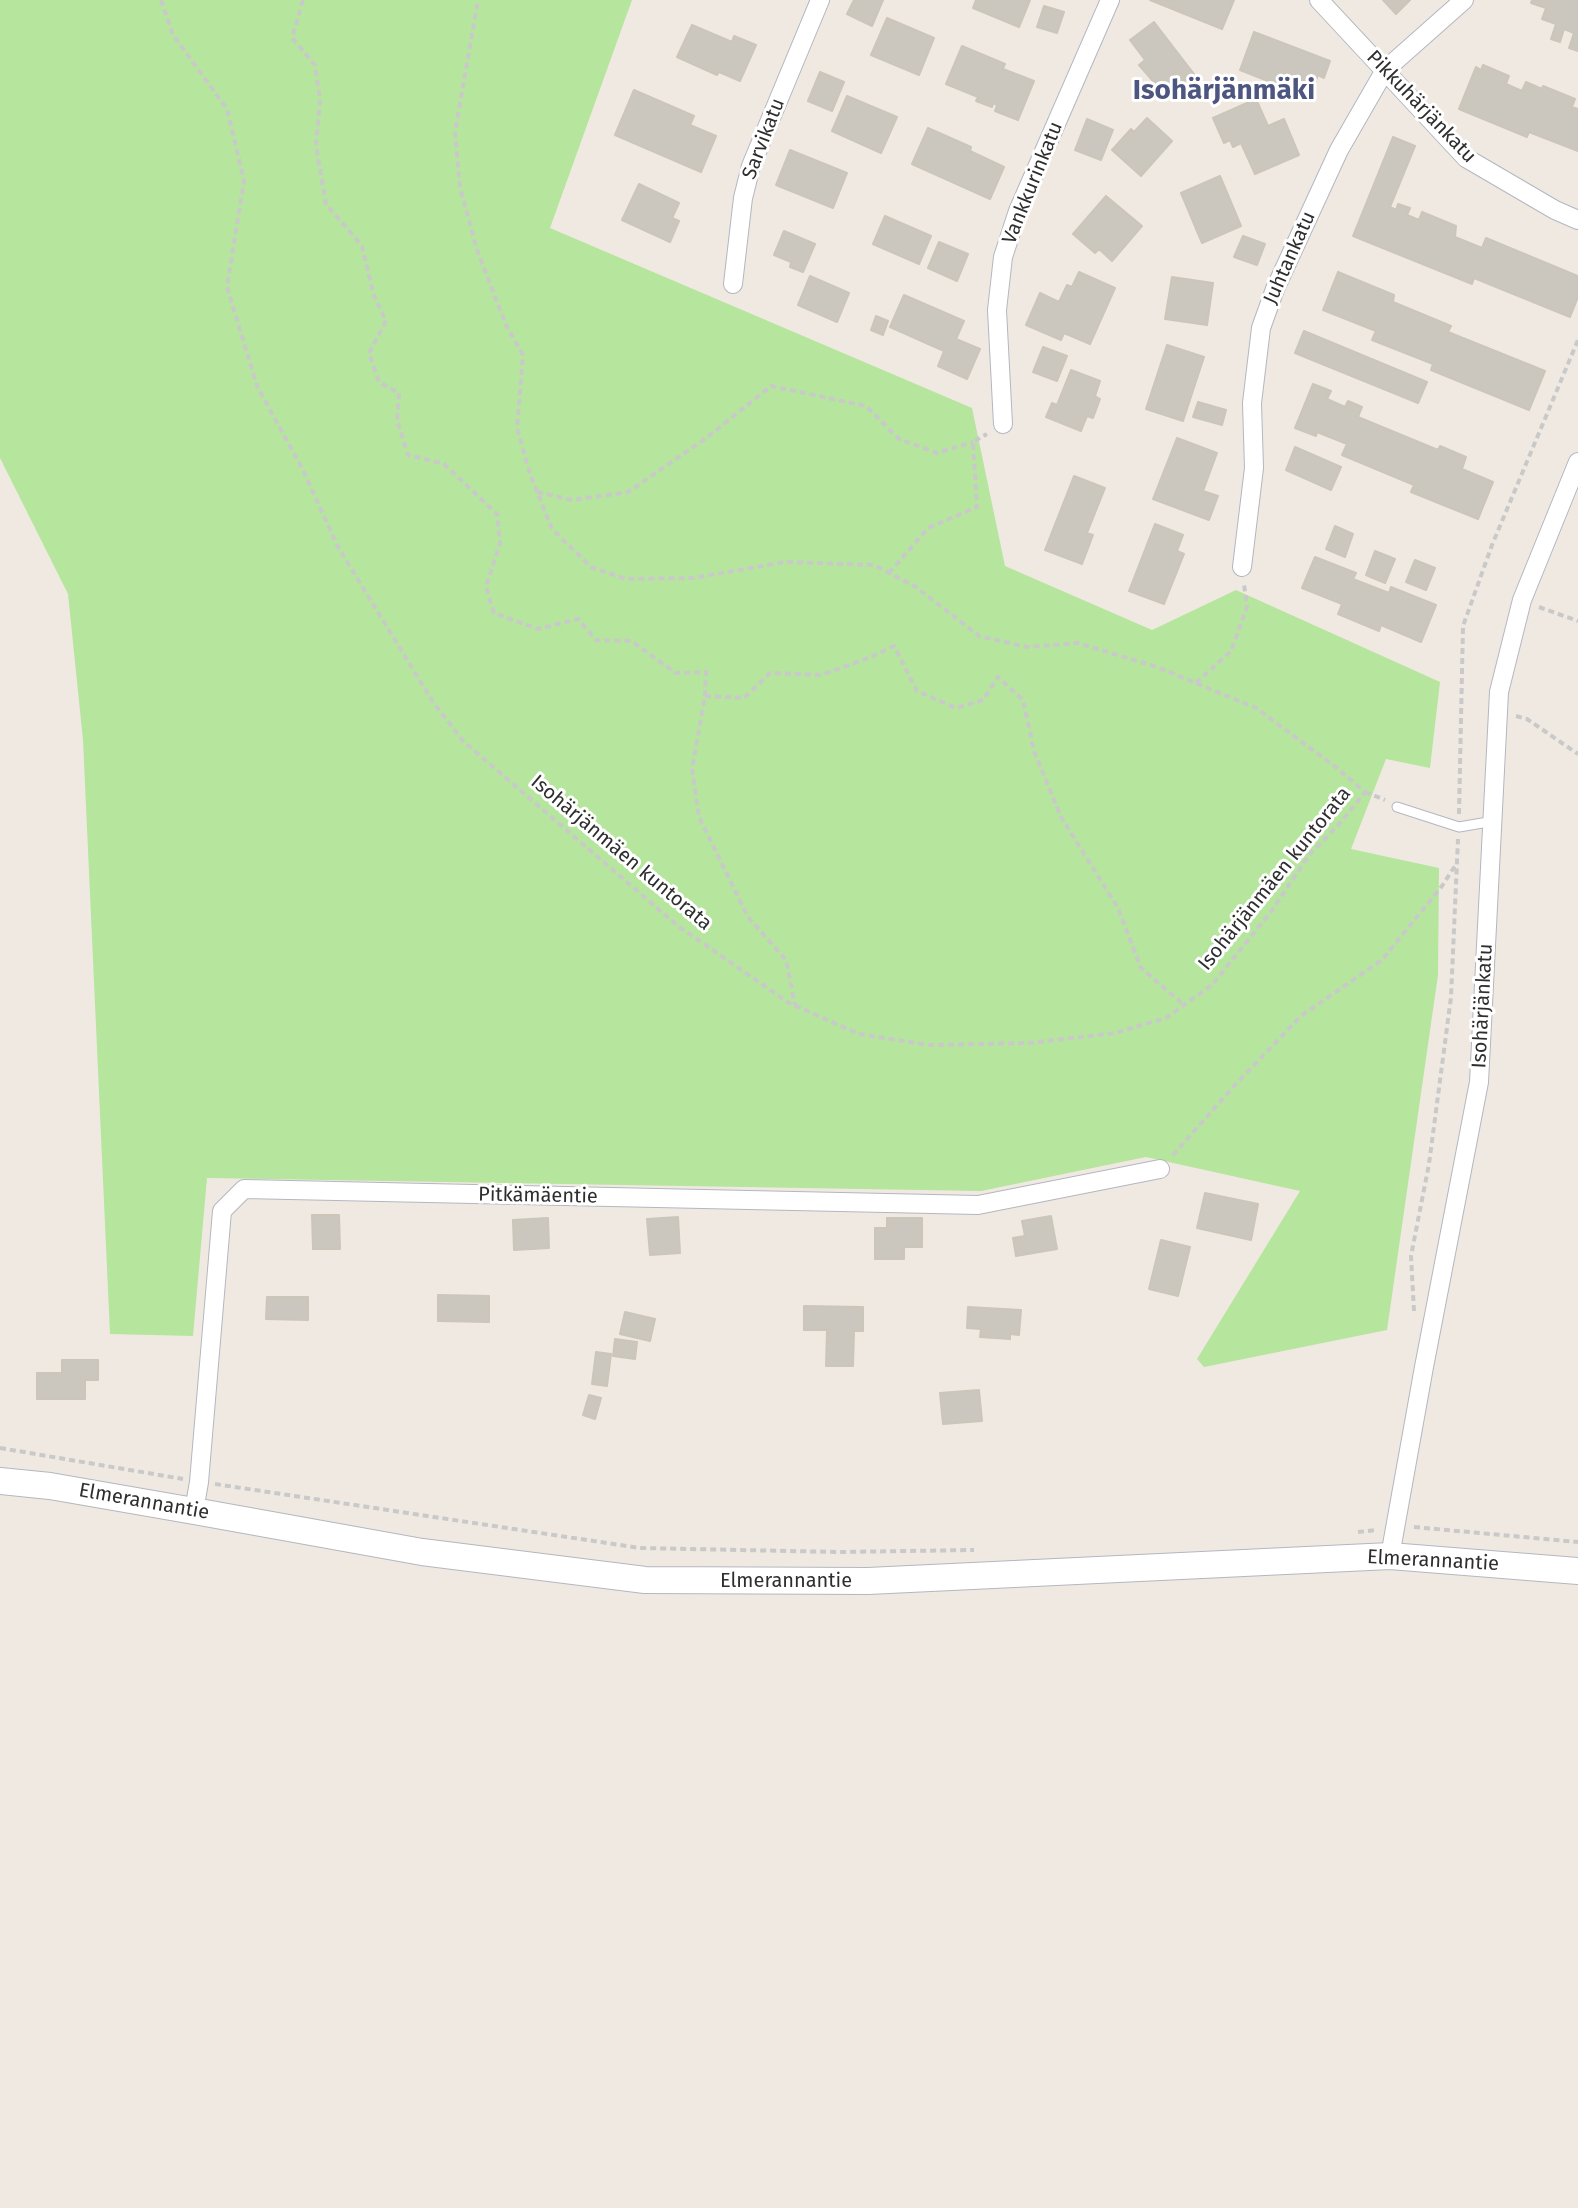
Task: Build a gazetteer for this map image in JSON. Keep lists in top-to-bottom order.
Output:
{
  "streets": {
    "street": [
      "Pikkuhärjänkatu",
      "Sarvikatu",
      "Vankkurinkatu",
      "Juhtankatu",
      "Isohärjänkatu",
      "Pitkämäentie",
      "Elmerannantie"
    ],
    "path": ["Isohärjänmäen kuntorata"]
  },
  "crossings": [
    ["Pikkuhärjänkatu", "Juhtankatu"],
    ["Isohärjänkatu", "Elmerannantie"],
    ["Pitkämäentie", "Elmerannantie"]
  ],
  "districts": ["Isohärjänmäki"]
}
